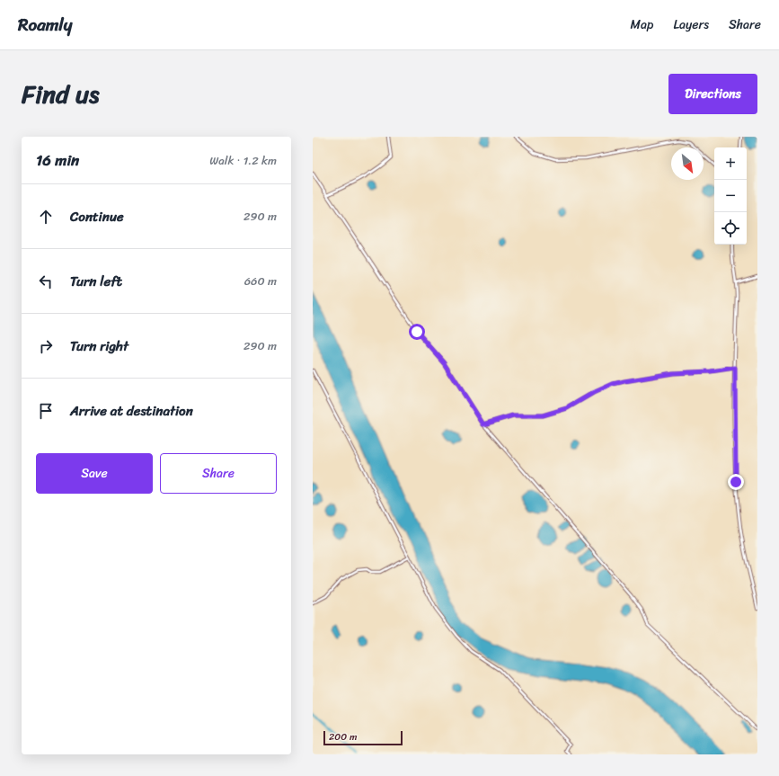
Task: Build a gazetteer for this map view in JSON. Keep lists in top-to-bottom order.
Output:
{
  "scale_bar": "200 m",
  "north": "bottom right",
  "page": {
    "header": "Roamly",
    "nav": ["Map", "Layers", "Share"],
    "title": "Find us",
    "buttons": [
      "Directions",
      ["Save", "Share"]
    ],
    "heading": ["16 min", "Walk · 1.2 km"],
    "map_buttons": ["+", "−"],
    "list": [
      ["Continue", "290 m"],
      ["Turn left", "660 m"],
      ["Turn right", "290 m"],
      "Arrive at destination"
    ],
    "scale": "200 m"
  }
}
